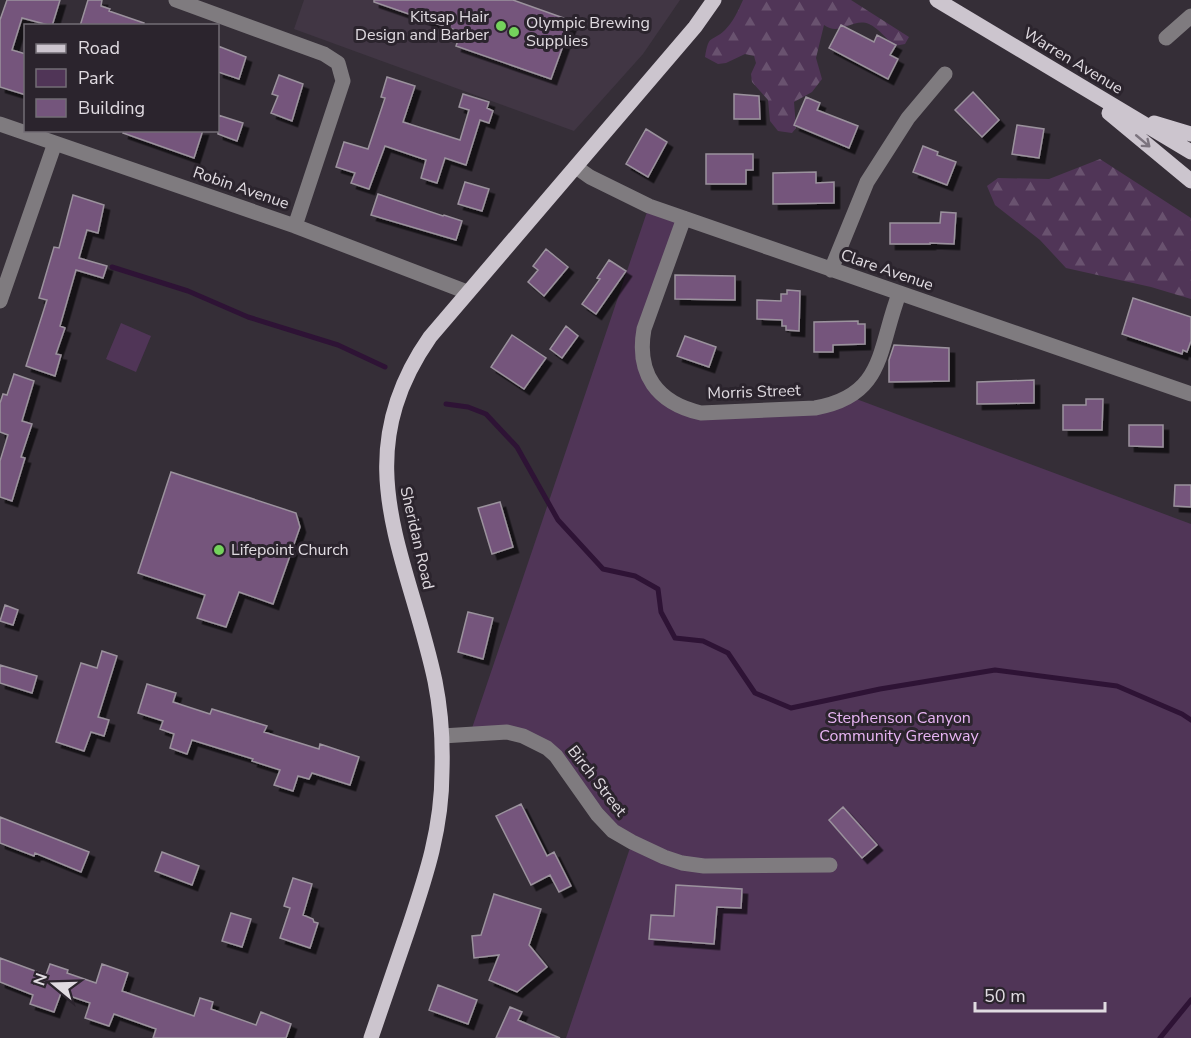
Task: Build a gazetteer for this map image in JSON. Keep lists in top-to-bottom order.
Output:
{
  "streets": {
    "main road": ["Warren Avenue", "Sheridan Road"],
    "street": [
      "Robin Avenue",
      "Clare Avenue",
      "Morris Street",
      "Birch Street"
    ]
  },
  "crossings": [
    ["Robin Avenue", "Sheridan Road"],
    ["Clare Avenue", "Morris Street"],
    ["Clare Avenue", "Sheridan Road"],
    ["Sheridan Road", "Birch Street"]
  ],
  "parks": ["Stephenson Canyon Community Greenway"],
  "places": ["Kitsap Hair Design and Barber", "Olympic Brewing Supplies", "Lifepoint Church"],
  "legend": ["Road", "Park", "Building"],
  "scale_bar": "50 m",
  "north": "left"
}
